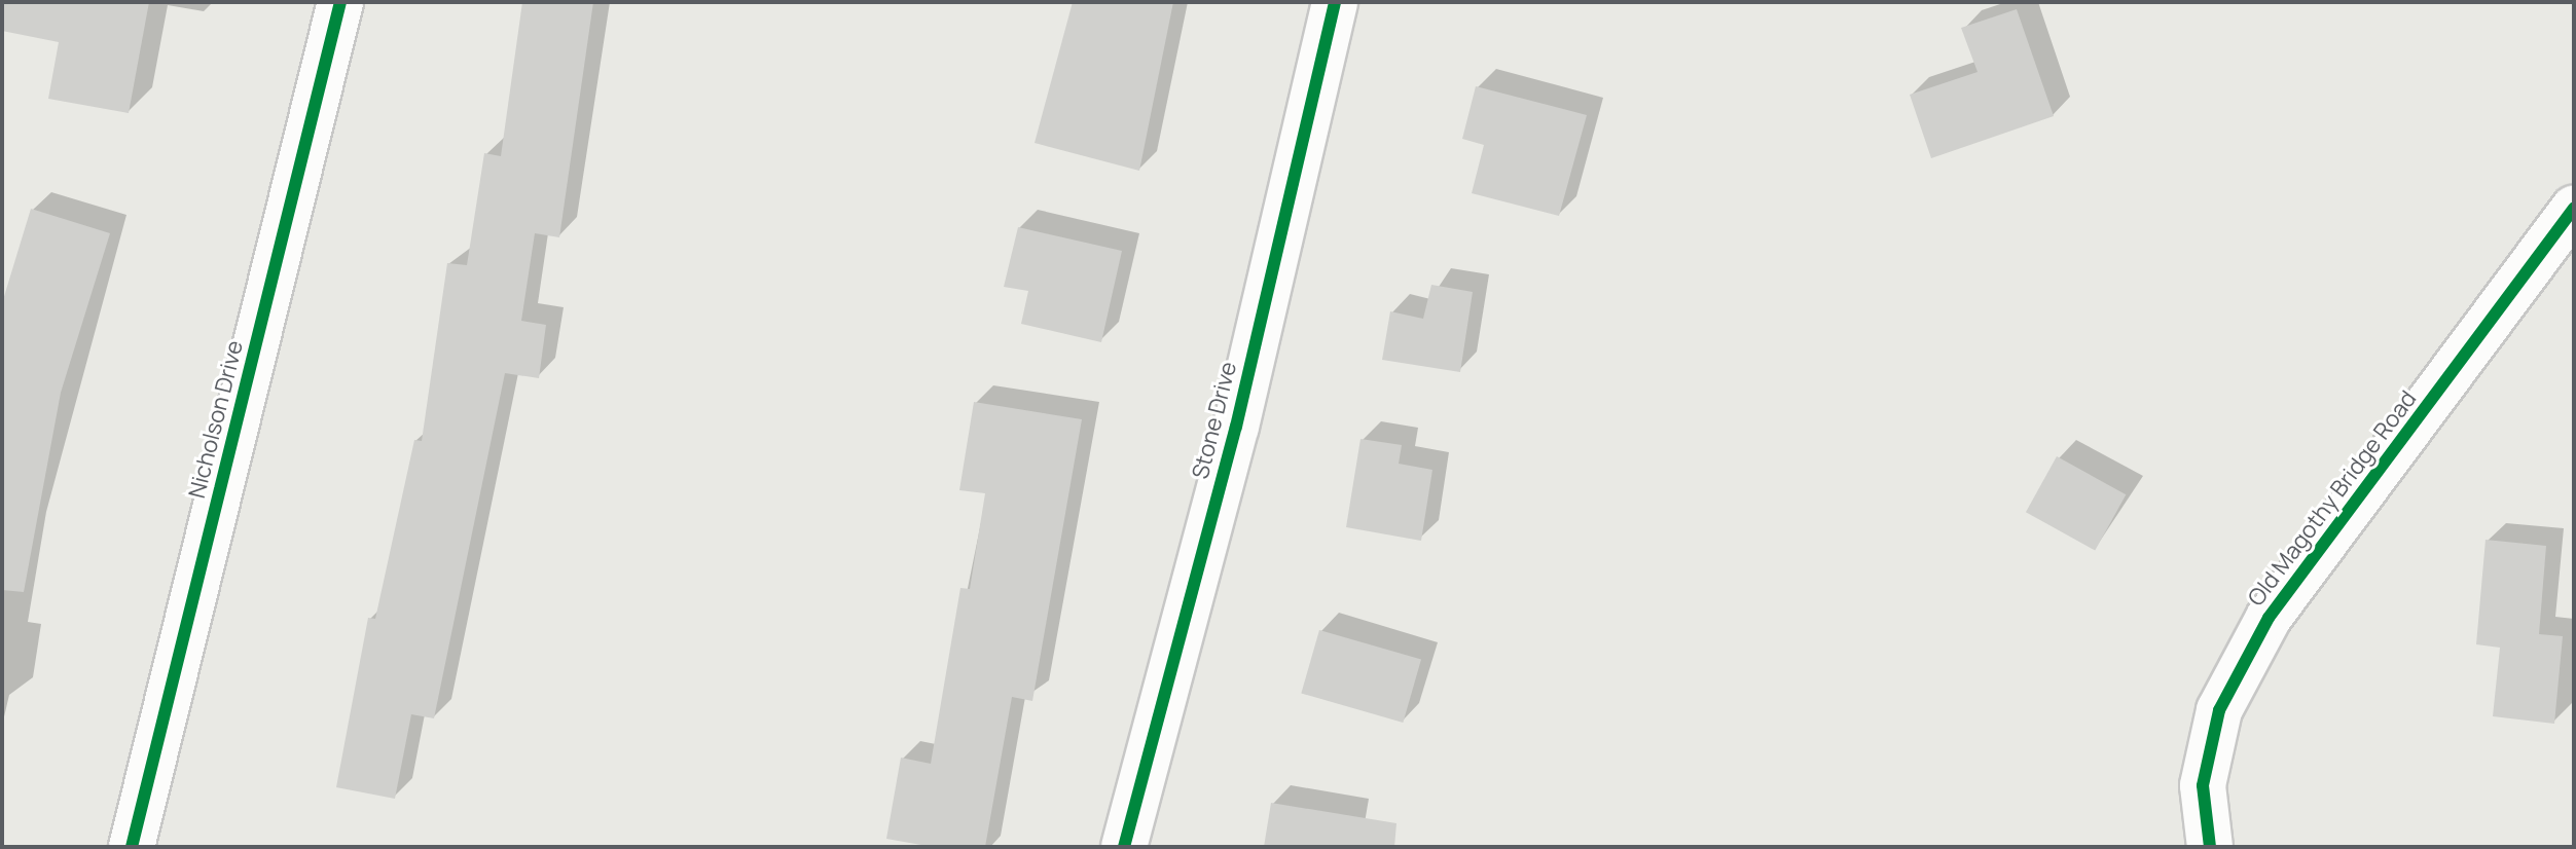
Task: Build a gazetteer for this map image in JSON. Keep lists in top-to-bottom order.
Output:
{
  "streets": {
    "street": ["Nicholson Drive", "Stone Drive", "Old Magothy Bridge Road"]
  }
}
